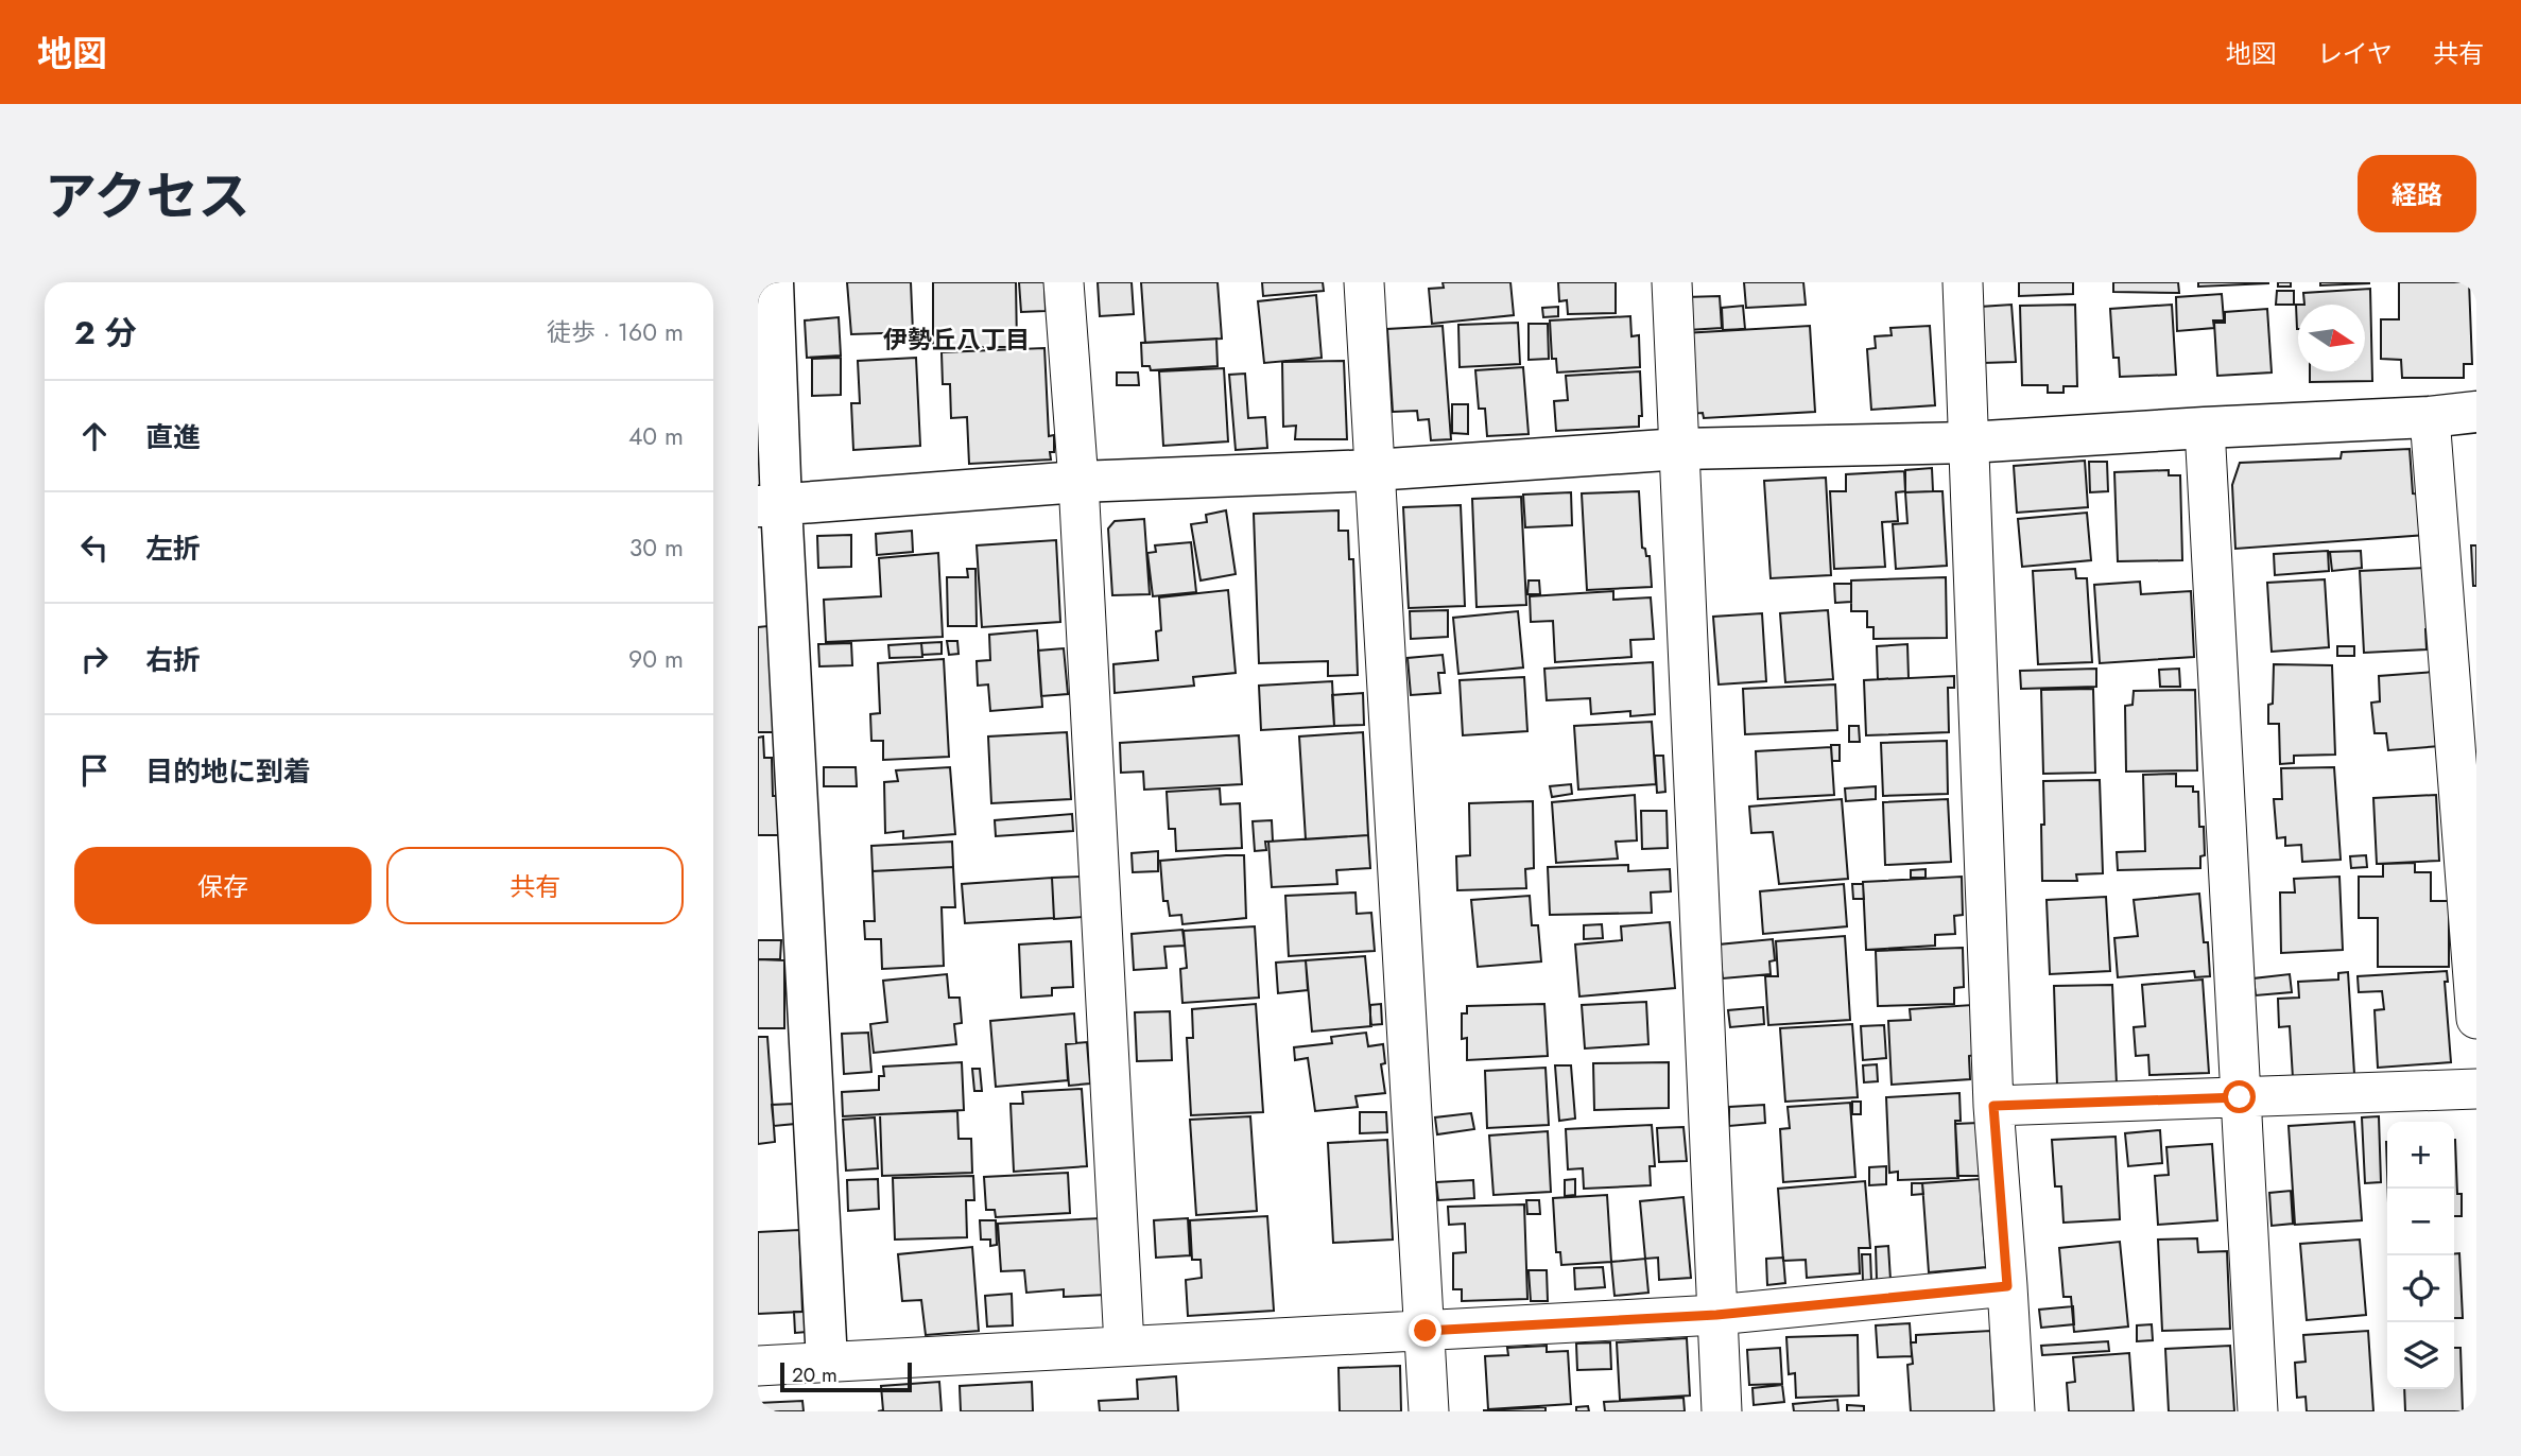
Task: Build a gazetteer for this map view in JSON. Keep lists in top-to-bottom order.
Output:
{
  "districts": ["伊勢丘八丁目"],
  "scale_bar": "20 m",
  "north": "right",
  "page": {
    "header": "地図",
    "nav": ["地図", "レイヤ", "共有"],
    "title": "アクセス",
    "buttons": [
      "経路",
      ["保存", "共有"]
    ],
    "heading": ["2 分", "徒歩 · 160 m"],
    "list": [
      ["直進", "40 m"],
      ["左折", "30 m"],
      ["右折", "90 m"],
      "目的地に到着"
    ],
    "map_buttons": ["+", "−"],
    "scale": "20 m"
  }
}
